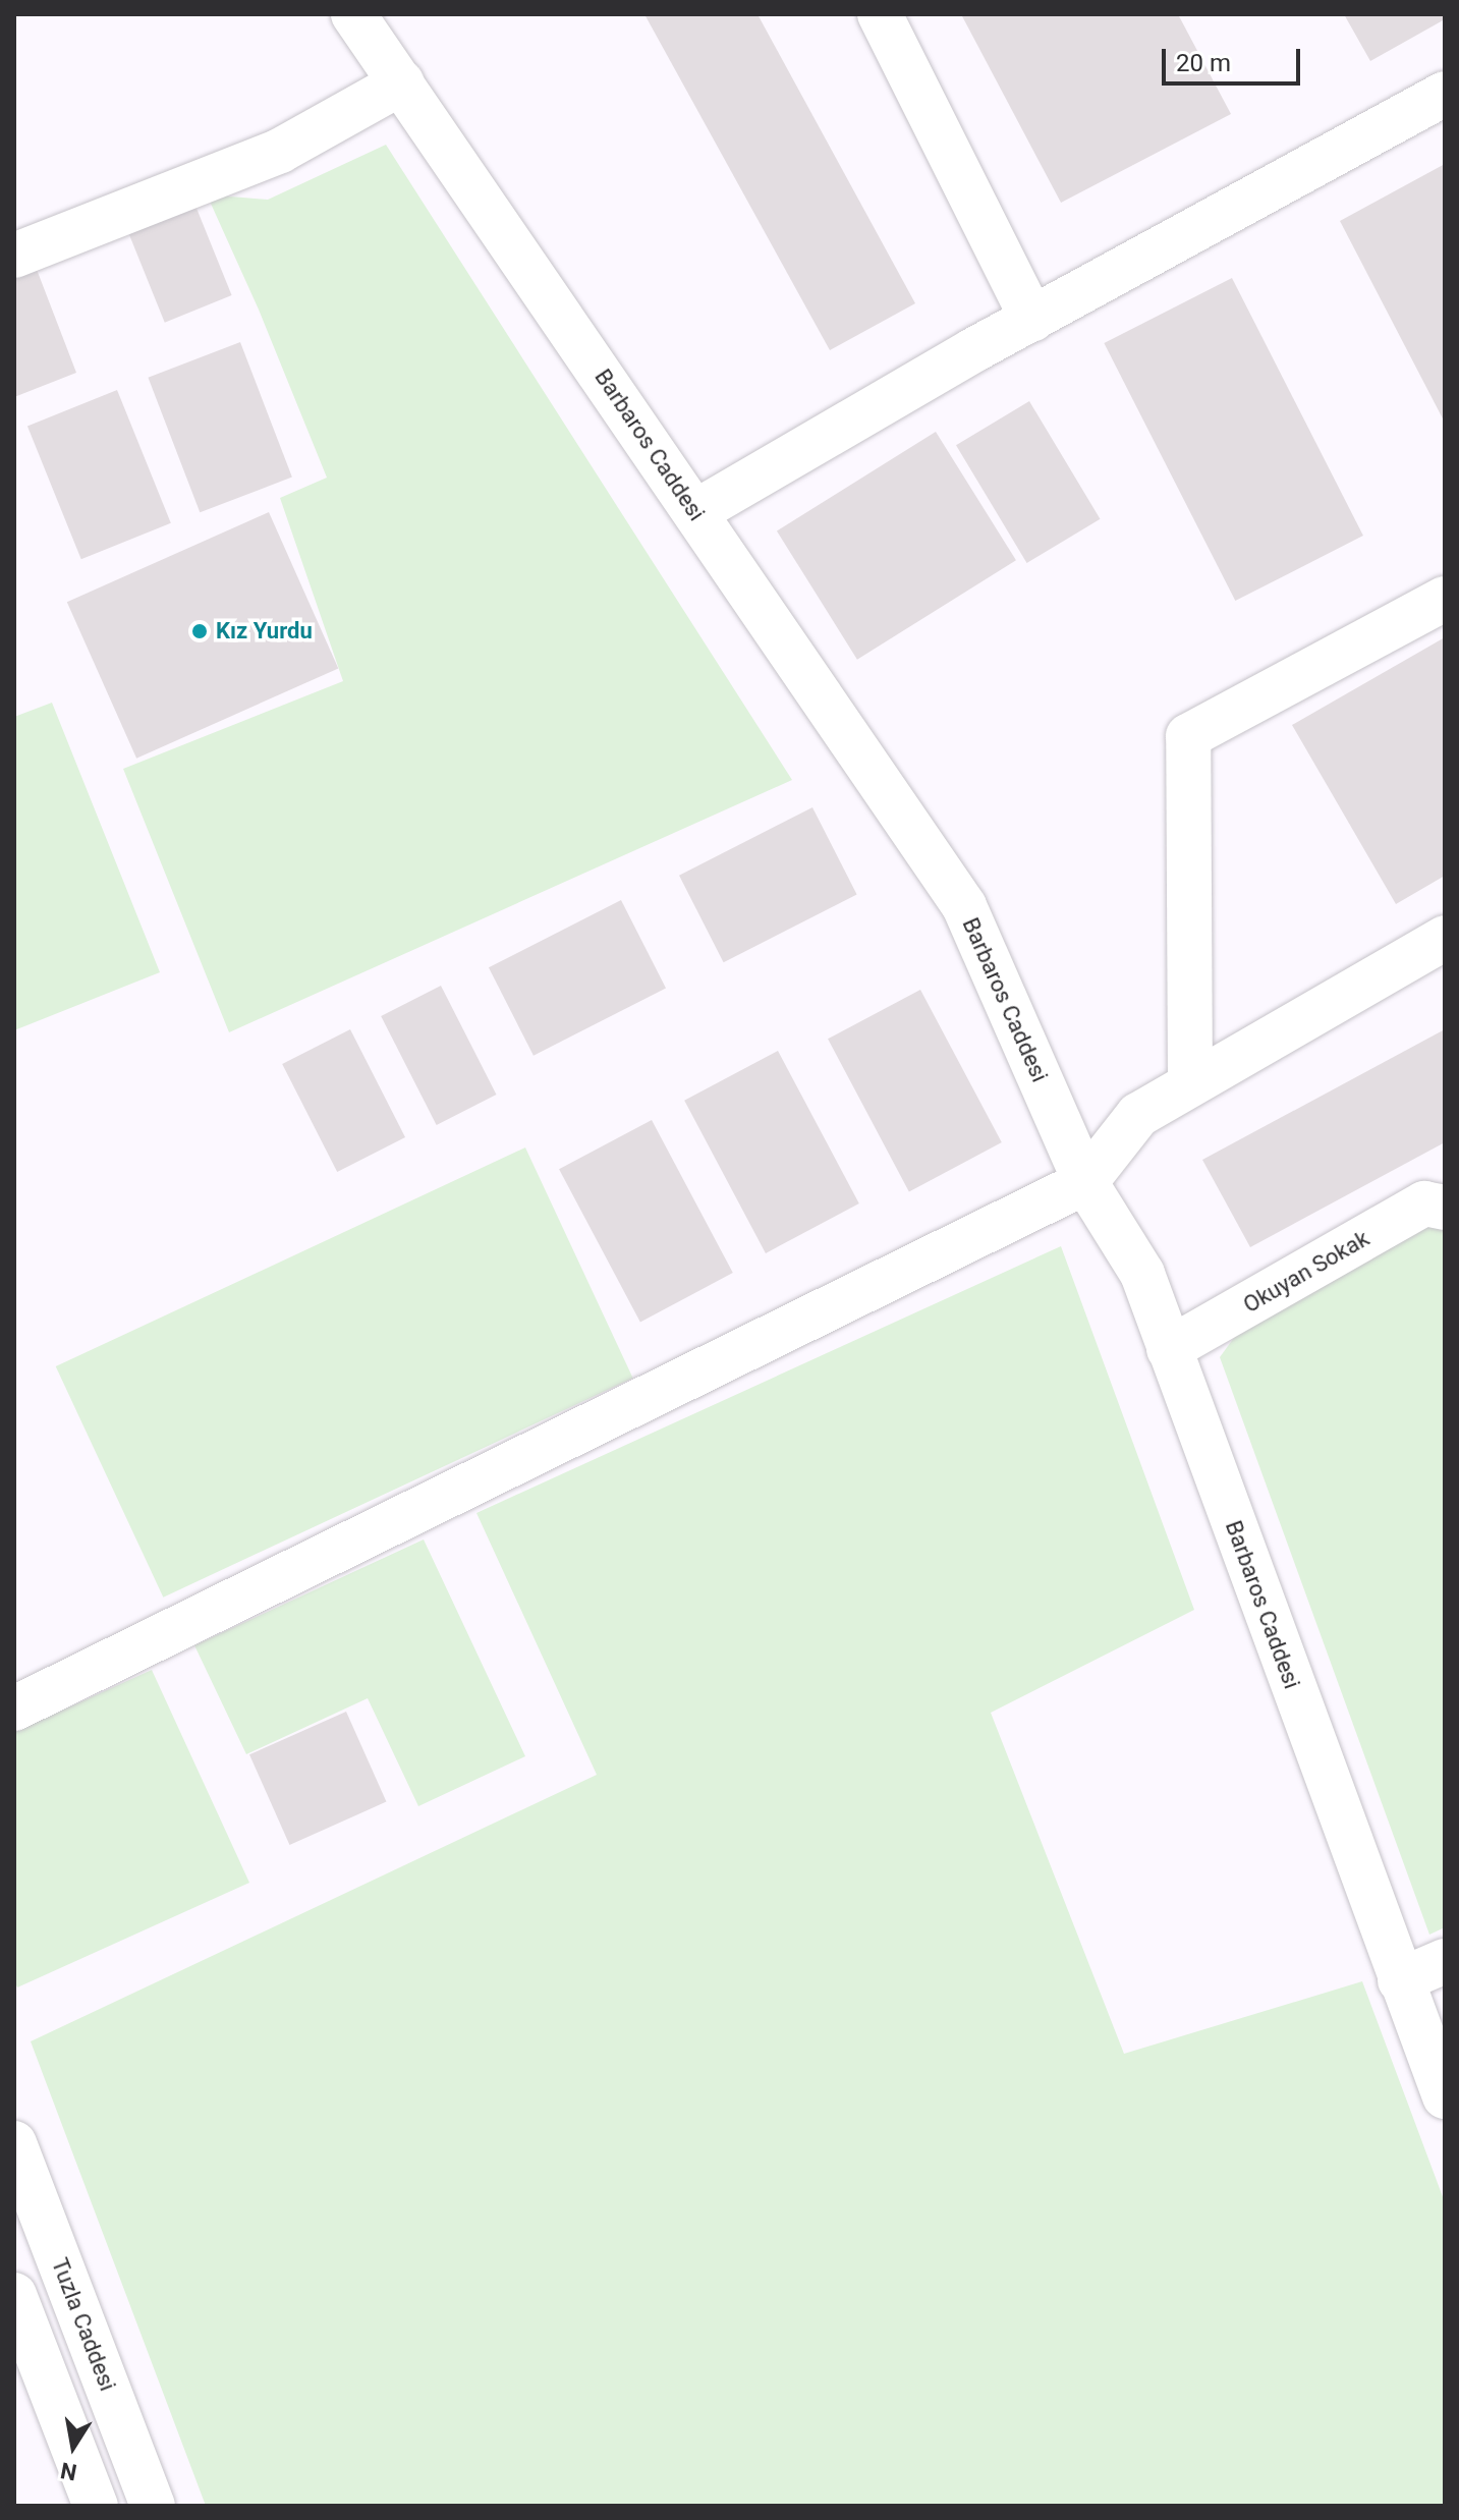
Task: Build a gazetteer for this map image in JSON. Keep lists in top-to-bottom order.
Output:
{
  "streets": {
    "street": ["Barbaros Caddesi", "Okuyan Sokak", "Tuzla Caddesi"]
  },
  "crossings": [
    ["Barbaros Caddesi", "Okuyan Sokak"]
  ],
  "places": ["Kız Yurdu"],
  "scale_bar": "20 m",
  "north": "bottom"
}
